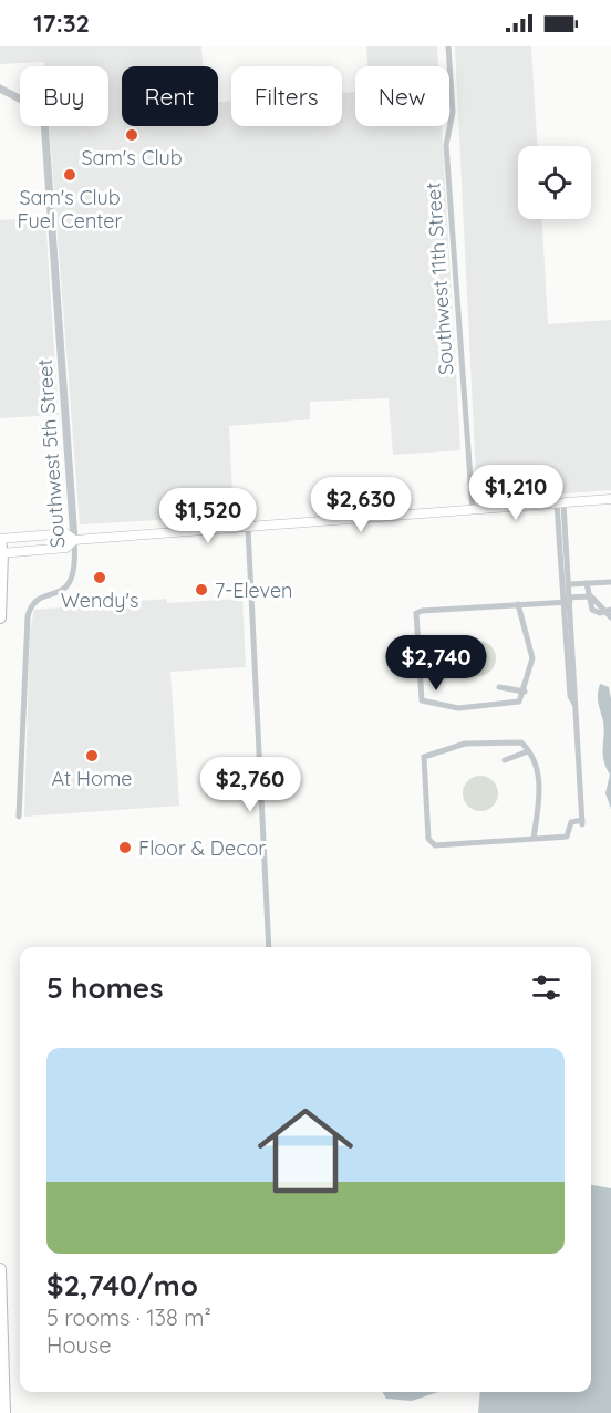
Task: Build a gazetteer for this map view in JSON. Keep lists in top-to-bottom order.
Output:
{
  "streets": {
    "street": ["Southwest 11th Street", "Southwest 5th Street"]
  },
  "places": [
    "Sam's Club",
    "Sam's Club Fuel Center",
    "Wendy's",
    "7-Eleven",
    "At Home",
    "Floor & Decor"
  ],
  "page": {
    "status": "17:32",
    "chip": [
      "Buy",
      "Rent",
      "Filters",
      "New"
    ],
    "price": [
      "$1,210",
      "$2,630",
      "$1,520",
      "$2,740",
      "$2,760"
    ],
    "heading": "5 homes",
    "list": [
      {
        "name": "$2,740/mo",
        "note": "5 rooms · 138 m² · House"
      }
    ]
  }
}
